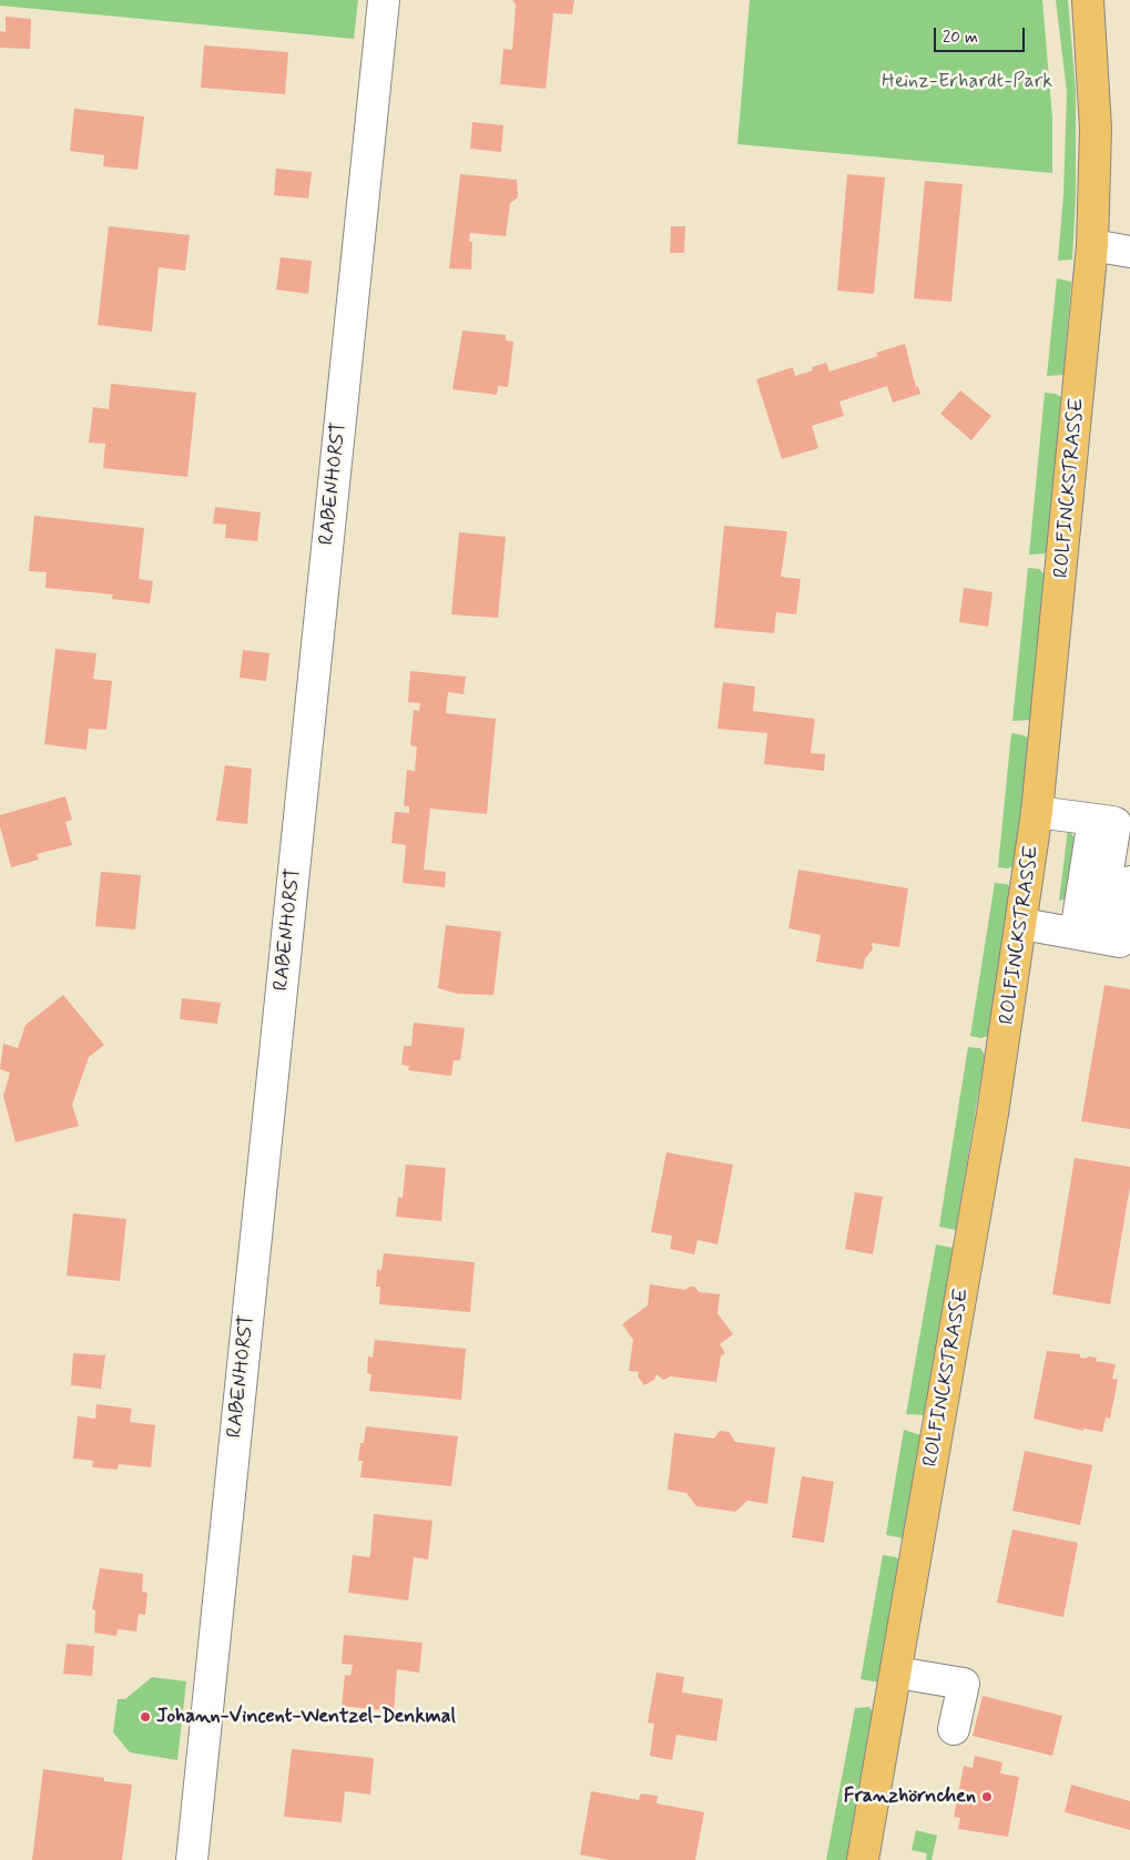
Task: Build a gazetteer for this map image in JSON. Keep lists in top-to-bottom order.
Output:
{
  "streets": {
    "main road": ["ROLFINCKSTRASSE"],
    "street": ["RABENHORST"]
  },
  "parks": ["Heinz-Erhardt-Park"],
  "places": ["Johann-Vincent-Wentzel-Denkmal", "Franzhörnchen"],
  "scale_bar": "20 m"
}
